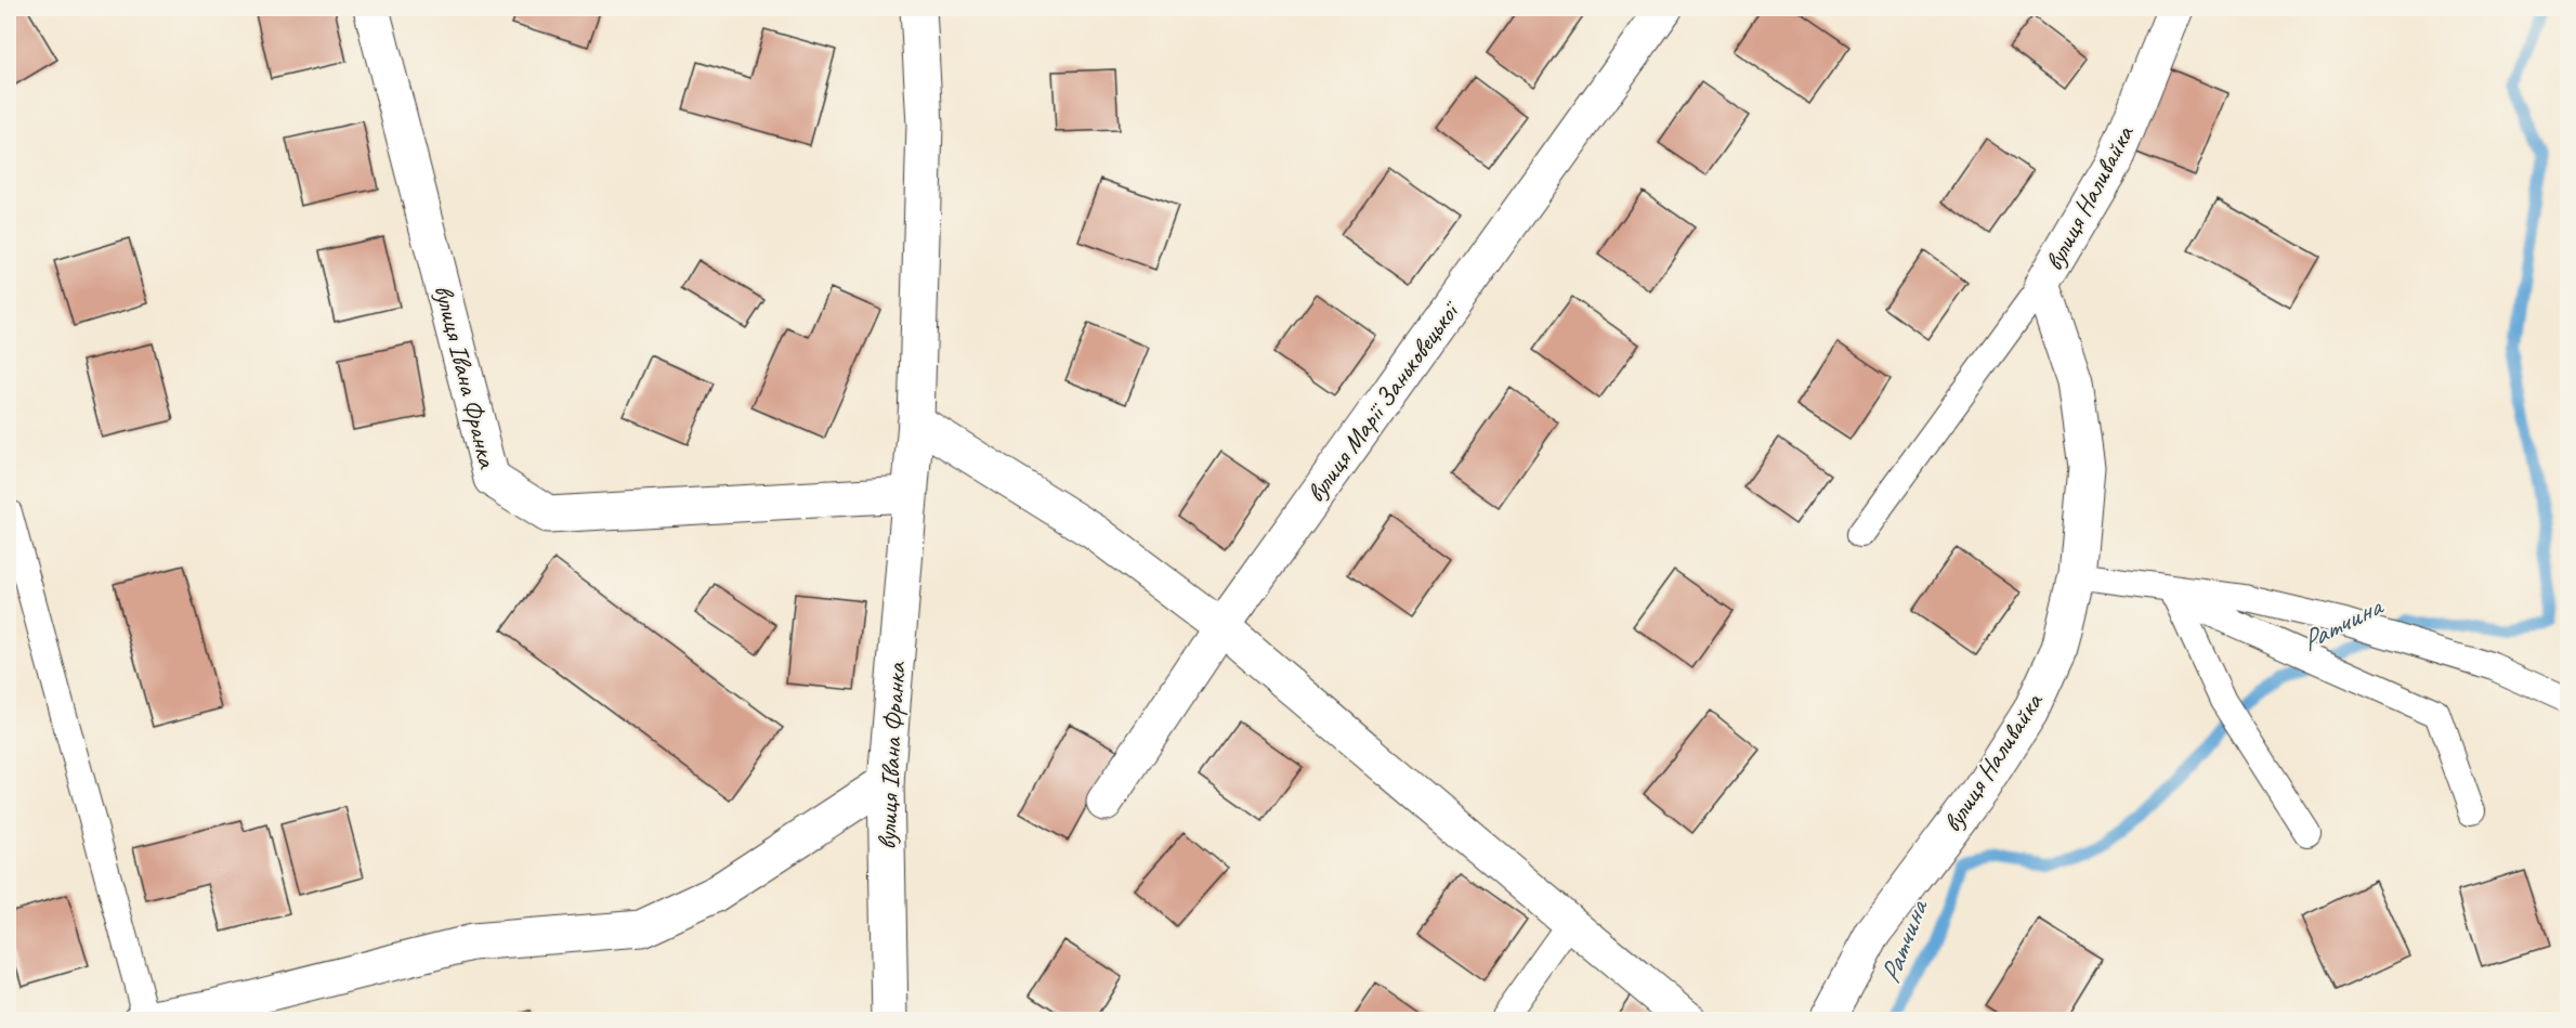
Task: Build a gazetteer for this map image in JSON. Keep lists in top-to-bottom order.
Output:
{
  "streets": {
    "street": ["вулиця Наливайка", "вулиця Івана Франка", "вулиця Марії Заньковецької"]
  },
  "water": ["Ратчина"]
}
